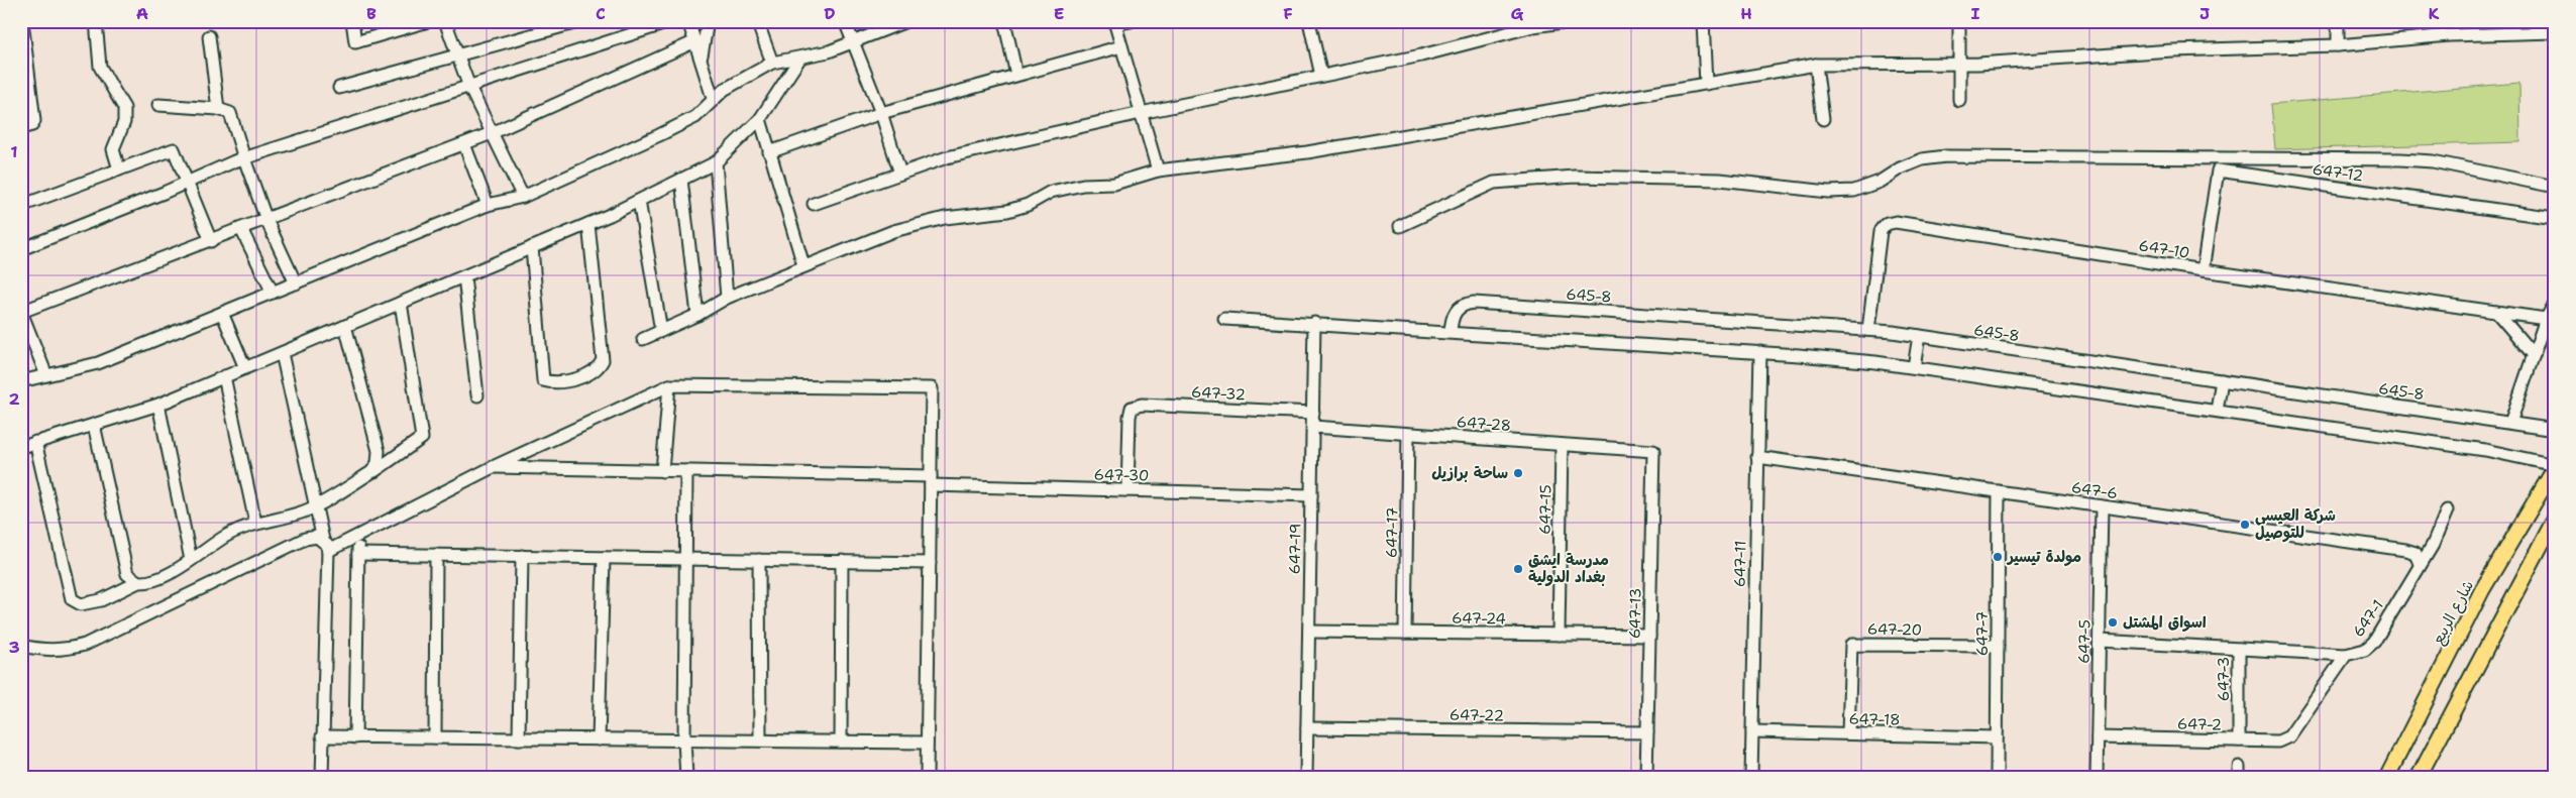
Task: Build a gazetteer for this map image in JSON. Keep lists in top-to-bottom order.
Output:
{
  "streets": {
    "main road": ["شارع الربيع"],
    "street": [
      "647-12",
      "647-10",
      "645-8",
      "647-32",
      "647-28",
      "647-30",
      "647-6",
      "647-15",
      "647-17",
      "647-19",
      "647-11",
      "647-13",
      "647-24",
      "647-1",
      "647-20",
      "647-7",
      "647-5",
      "647-3",
      "647-22",
      "647-18",
      "647-2"
    ]
  },
  "crossings": [
    ["647-12", "647-10"],
    ["647-10", "645-8"],
    ["647-32", "647-30"],
    ["647-32", "647-19"],
    ["647-28", "647-15"],
    ["647-28", "647-17"],
    ["647-28", "647-19"],
    ["647-28", "647-13"],
    ["647-30", "647-19"],
    ["647-6", "647-11"],
    ["647-6", "647-1"],
    ["647-6", "647-7"],
    ["647-6", "647-5"],
    ["647-15", "647-24"],
    ["647-17", "647-24"],
    ["647-19", "647-24"],
    ["647-19", "647-22"],
    ["647-11", "647-18"],
    ["647-13", "647-24"],
    ["647-13", "647-22"],
    ["647-1", "647-2"],
    ["647-20", "647-7"],
    ["647-20", "647-18"],
    ["647-7", "647-18"],
    ["647-5", "647-2"],
    ["647-3", "647-2"]
  ],
  "places": [
    "ساحة برازيل",
    "شركة العيسى للتوصيل",
    "مولدة تيسير",
    "مدرسة ايشق بغداد الدولية",
    "اسواق المشتل"
  ],
  "grid": {
    "columns": [
      "A",
      "B",
      "C",
      "D",
      "E",
      "F",
      "G",
      "H",
      "I",
      "J",
      "K"
    ],
    "rows": ["1", "2", "3"]
  }
}
